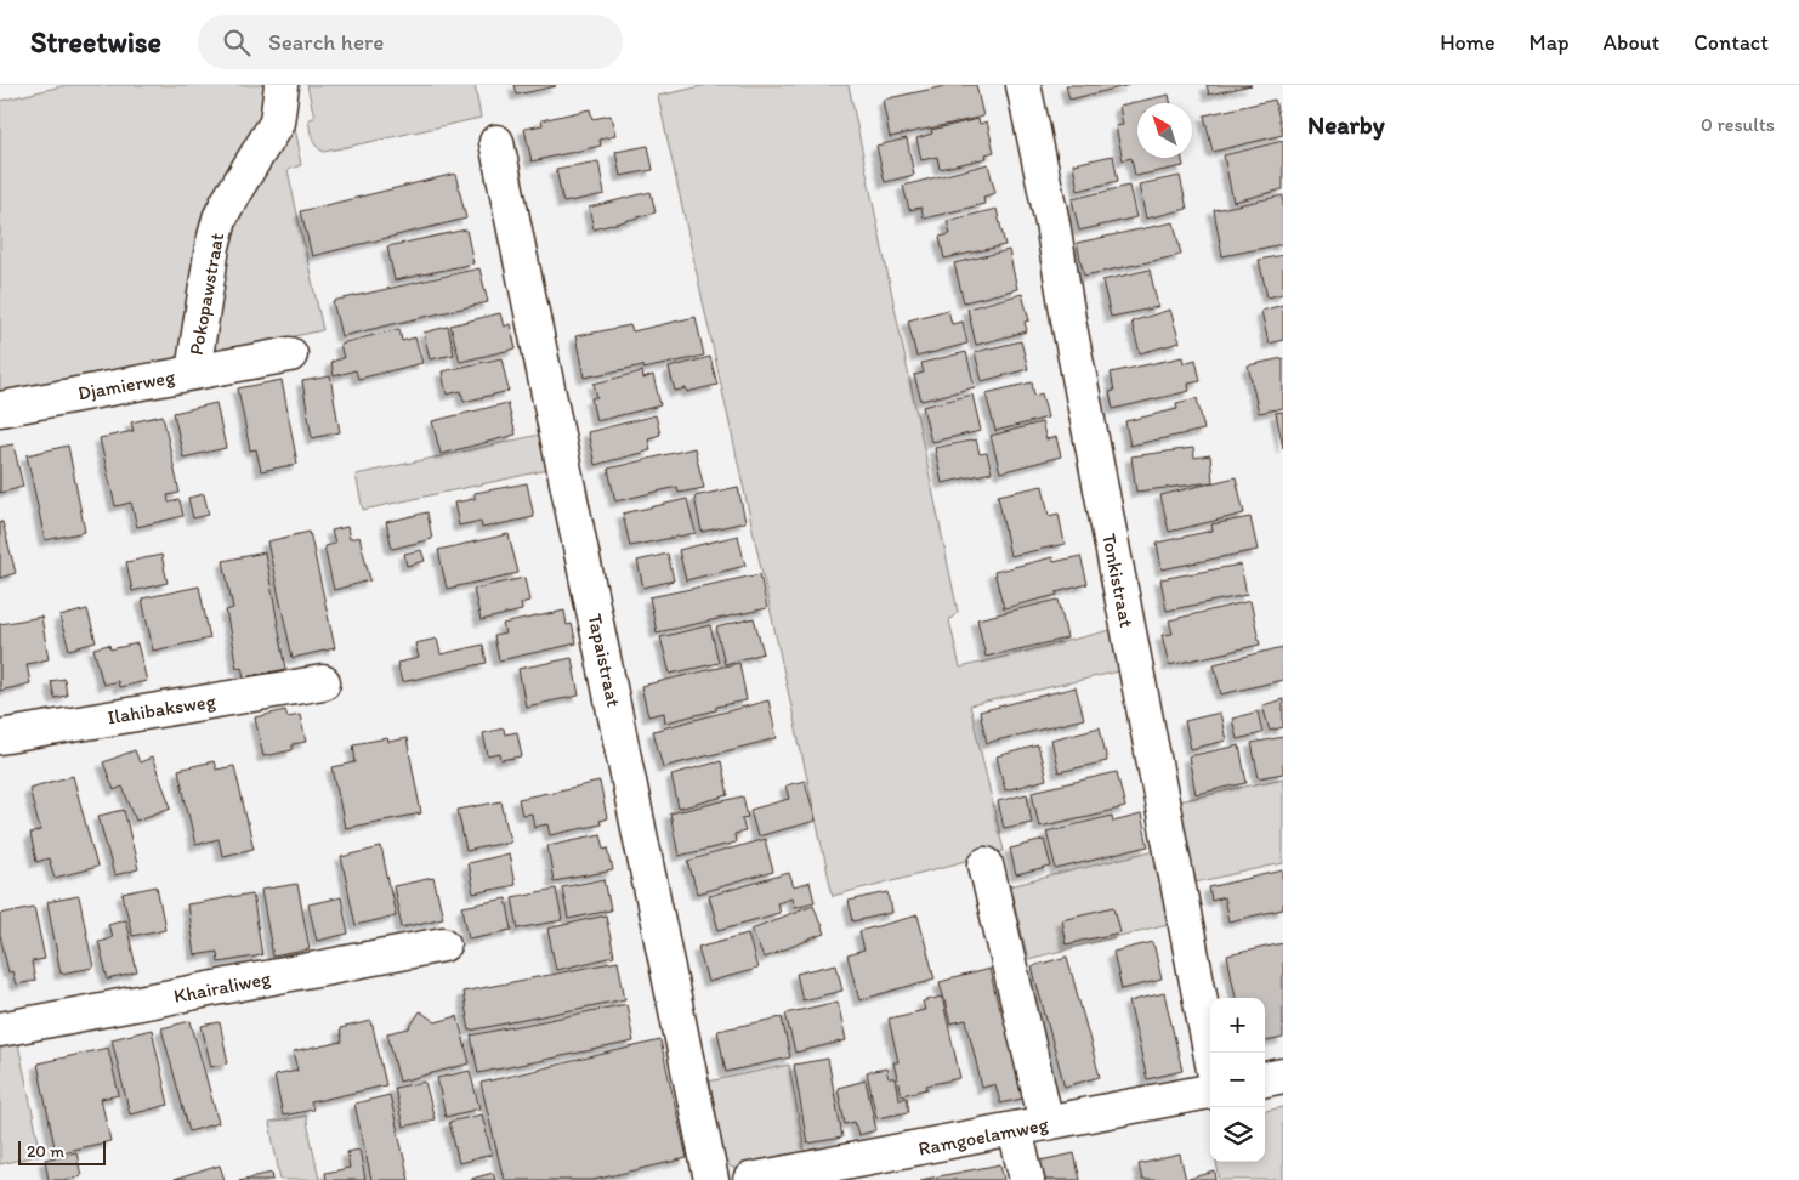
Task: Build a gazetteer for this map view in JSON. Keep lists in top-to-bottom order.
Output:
{
  "streets": {
    "street": [
      "Pokopawstraat",
      "Djamierweg",
      "Tonkistraat",
      "Tapaistraat",
      "Ilahibaksweg",
      "Khairaliweg",
      "Ramgoelamweg"
    ]
  },
  "crossings": [
    ["Pokopawstraat", "Djamierweg"]
  ],
  "scale_bar": "20 m",
  "north": "top left",
  "page": {
    "header": "Streetwise",
    "search": "Search here",
    "nav": [
      "Home",
      "Map",
      "About",
      "Contact"
    ],
    "heading": ["Nearby", "0 results"],
    "map_buttons": ["+", "−"],
    "scale": "20 m"
  }
}
